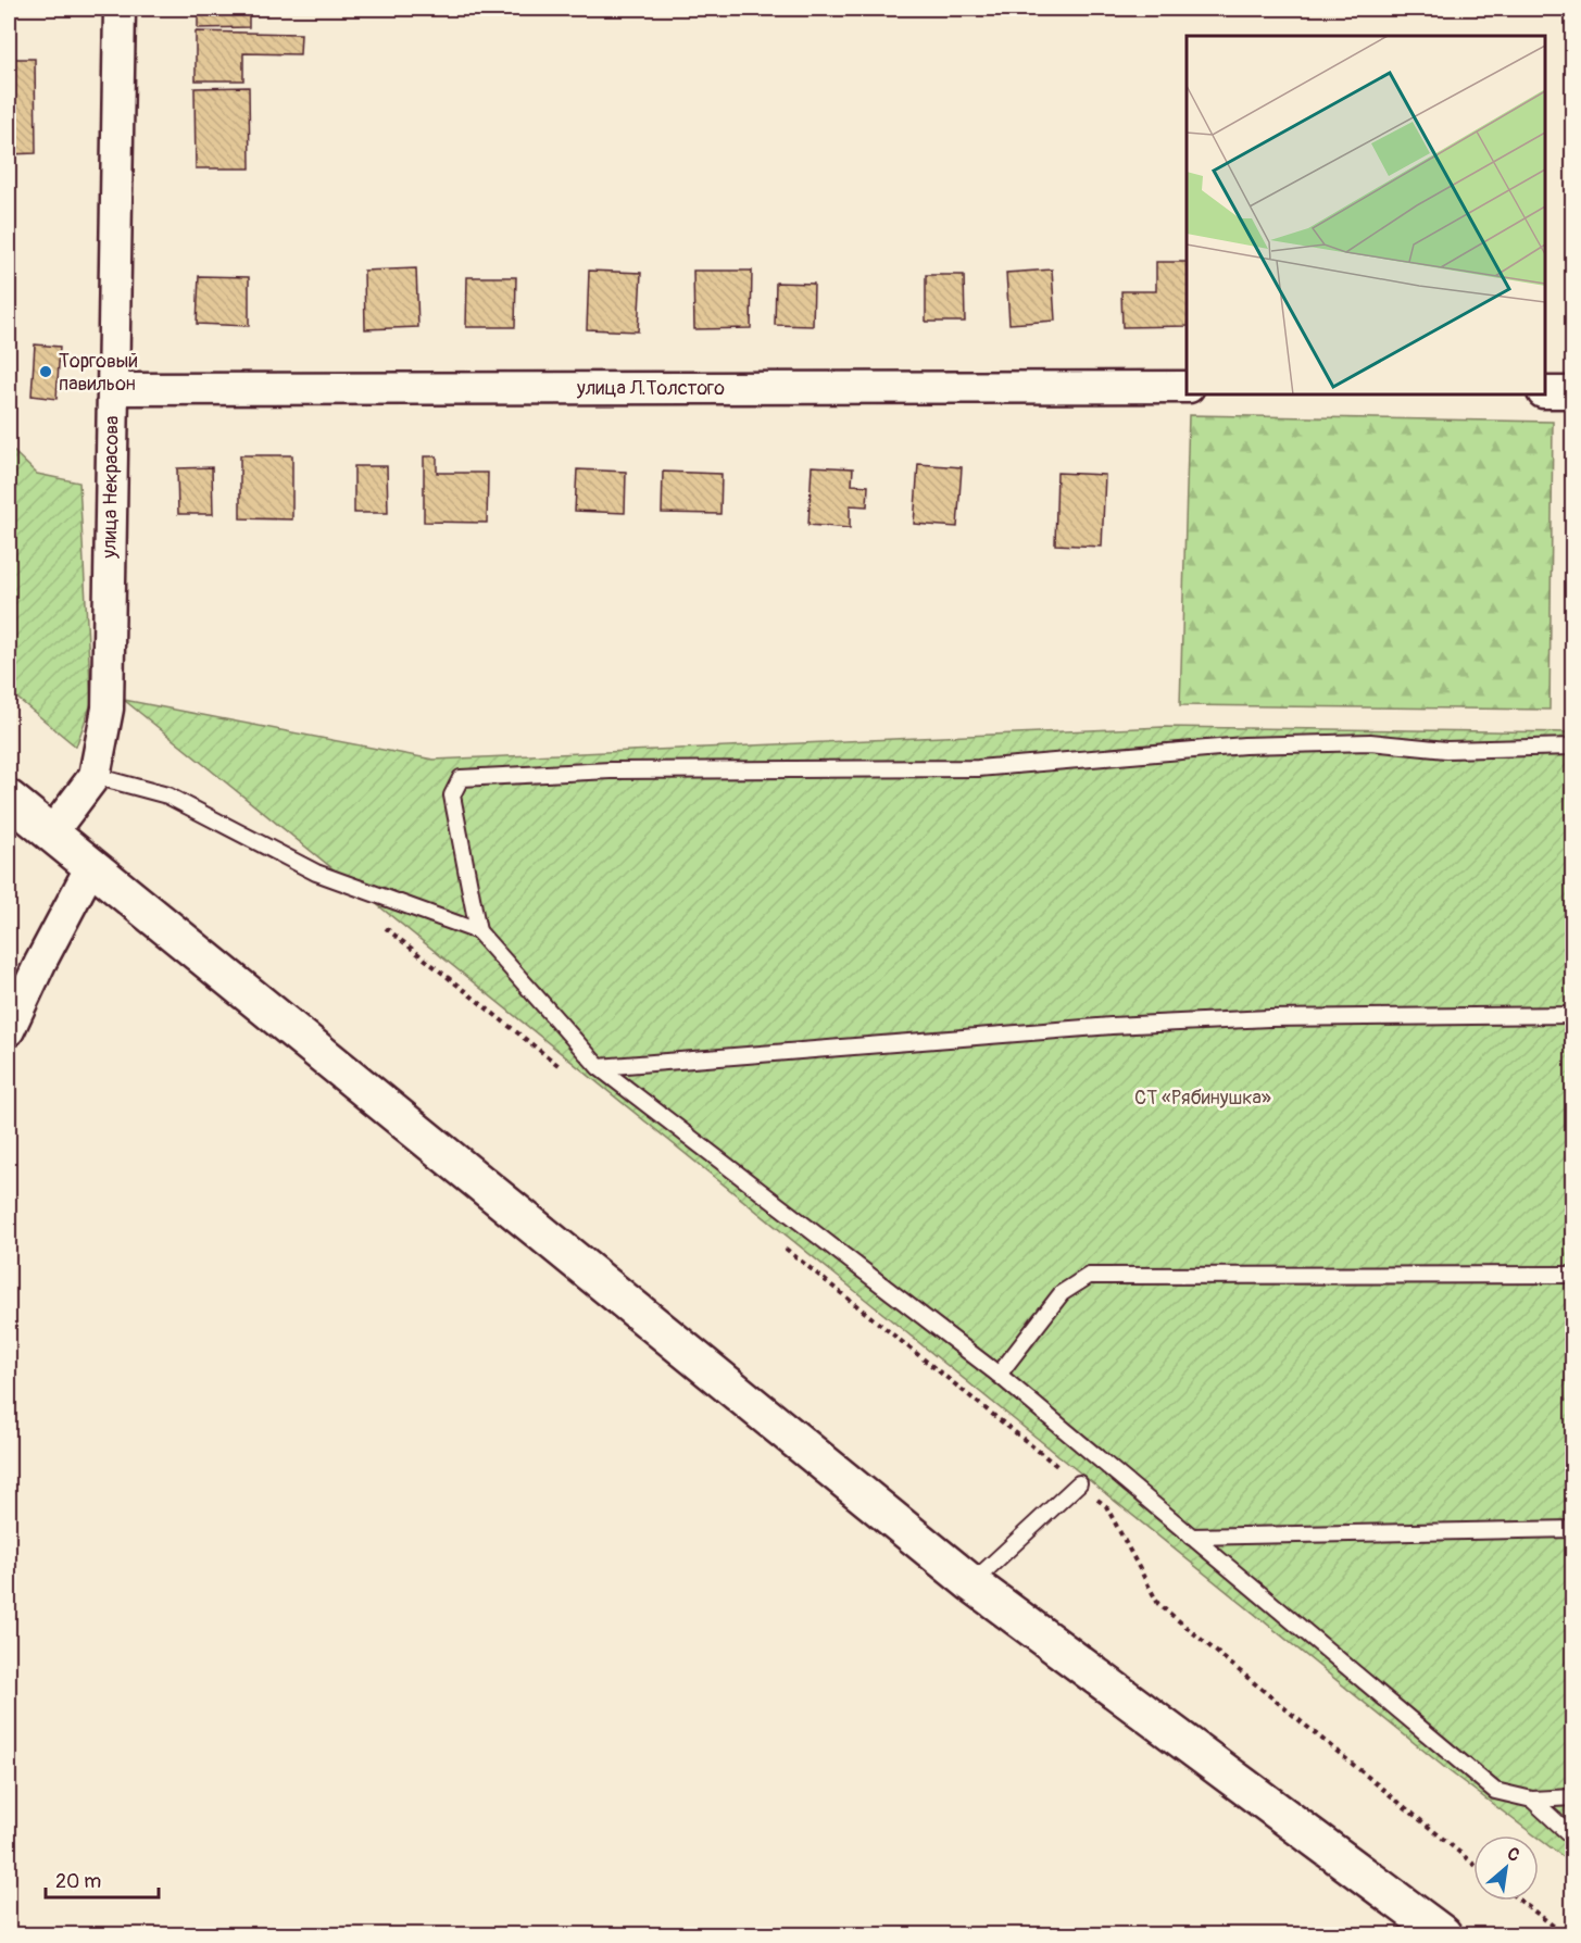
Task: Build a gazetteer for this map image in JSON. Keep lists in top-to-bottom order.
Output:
{
  "streets": {
    "street": ["улица Л.Толстого", "улица Некрасова"]
  },
  "crossings": [
    ["улица Л.Толстого", "улица Некрасова"]
  ],
  "parks": ["СТ «Рябинушка»"],
  "places": ["Торговый павильон"],
  "scale_bar": "20 m",
  "north": "top right"
}
